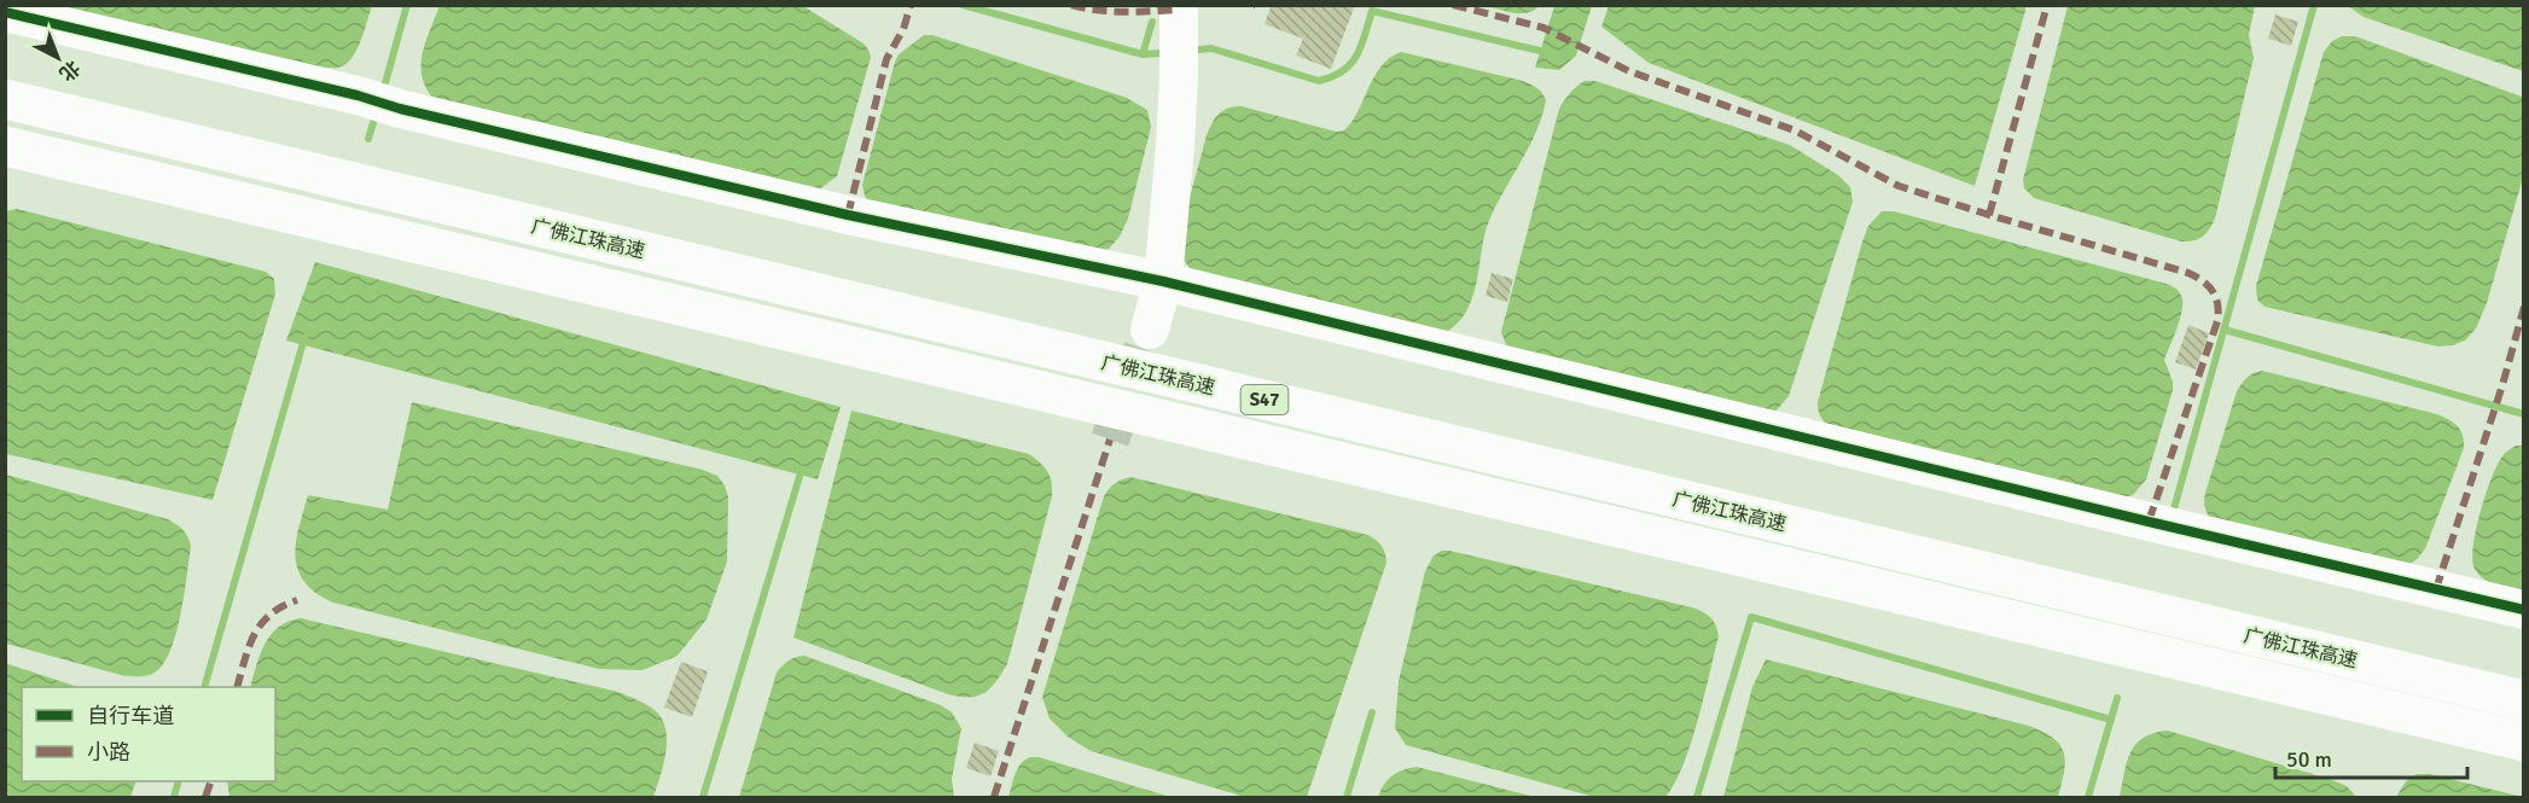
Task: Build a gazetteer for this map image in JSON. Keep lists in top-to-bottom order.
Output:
{
  "streets": {
    "highway": ["广佛江珠高速", "S47"]
  },
  "legend": ["自行车道", "小路"],
  "scale_bar": "50 m",
  "north": "bottom right"
}
